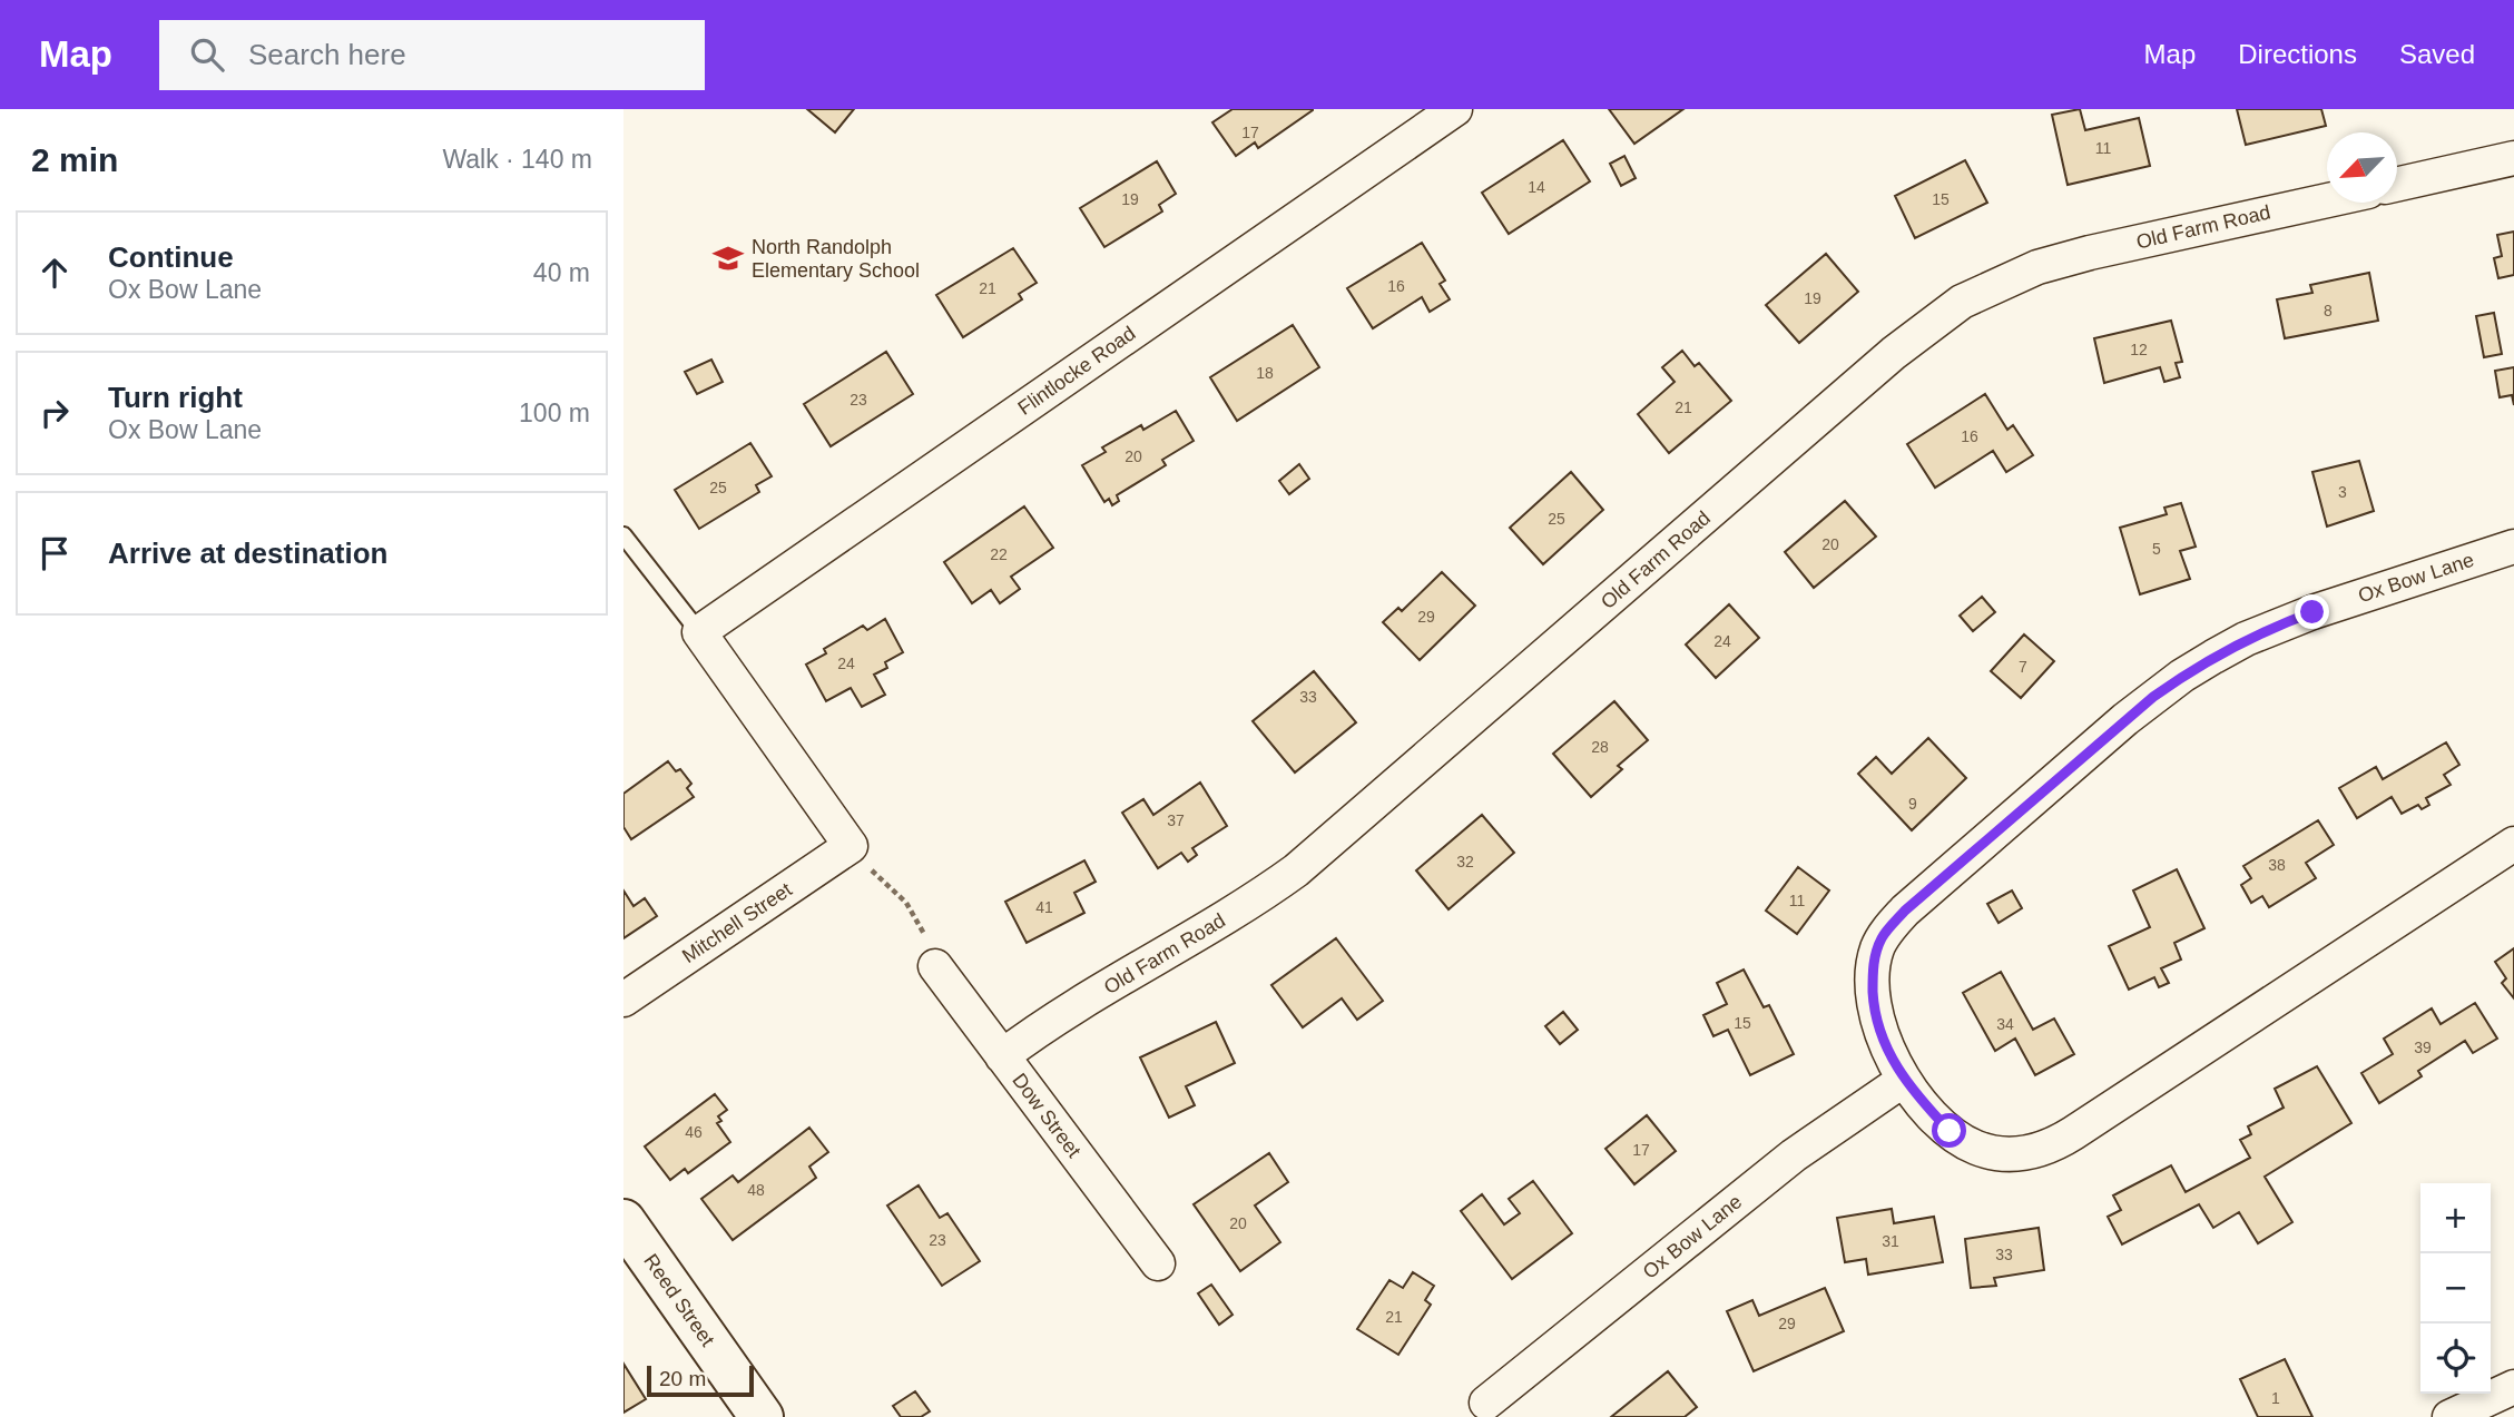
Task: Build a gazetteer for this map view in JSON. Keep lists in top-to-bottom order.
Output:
{
  "streets": {
    "main road": ["Reed Street"],
    "street": [
      "Old Farm Road",
      "Flintlocke Road",
      "Ox Bow Lane",
      "Mitchell Street",
      "Dow Street"
    ]
  },
  "crossings": [
    ["Old Farm Road", "Dow Street"]
  ],
  "places": {
    "school or university": ["North Randolph Elementary School"]
  },
  "house_numbers": [
    "17",
    "11",
    "14",
    "19",
    "15",
    "16",
    "21",
    "19",
    "8",
    "12",
    "18",
    "23",
    "21",
    "16",
    "20",
    "25",
    "3",
    "25",
    "20",
    "5",
    "22",
    "29",
    "24",
    "24",
    "7",
    "33",
    "28",
    "9",
    "37",
    "32",
    "38",
    "11",
    "41",
    "15",
    "34",
    "39",
    "46",
    "17",
    "48",
    "20",
    "23",
    "31",
    "33",
    "21",
    "29",
    "1"
  ],
  "scale_bar": "20 m",
  "north": "bottom left",
  "page": {
    "header": "Map",
    "search": "Search here",
    "nav": ["Map", "Directions", "Saved"],
    "heading": ["2 min", "Walk · 140 m"],
    "list": [
      ["Continue", "Ox Bow Lane", "40 m"],
      ["Turn right", "Ox Bow Lane", "100 m"],
      "Arrive at destination"
    ],
    "map_buttons": ["+", "−"],
    "scale": "20 m"
  }
}
